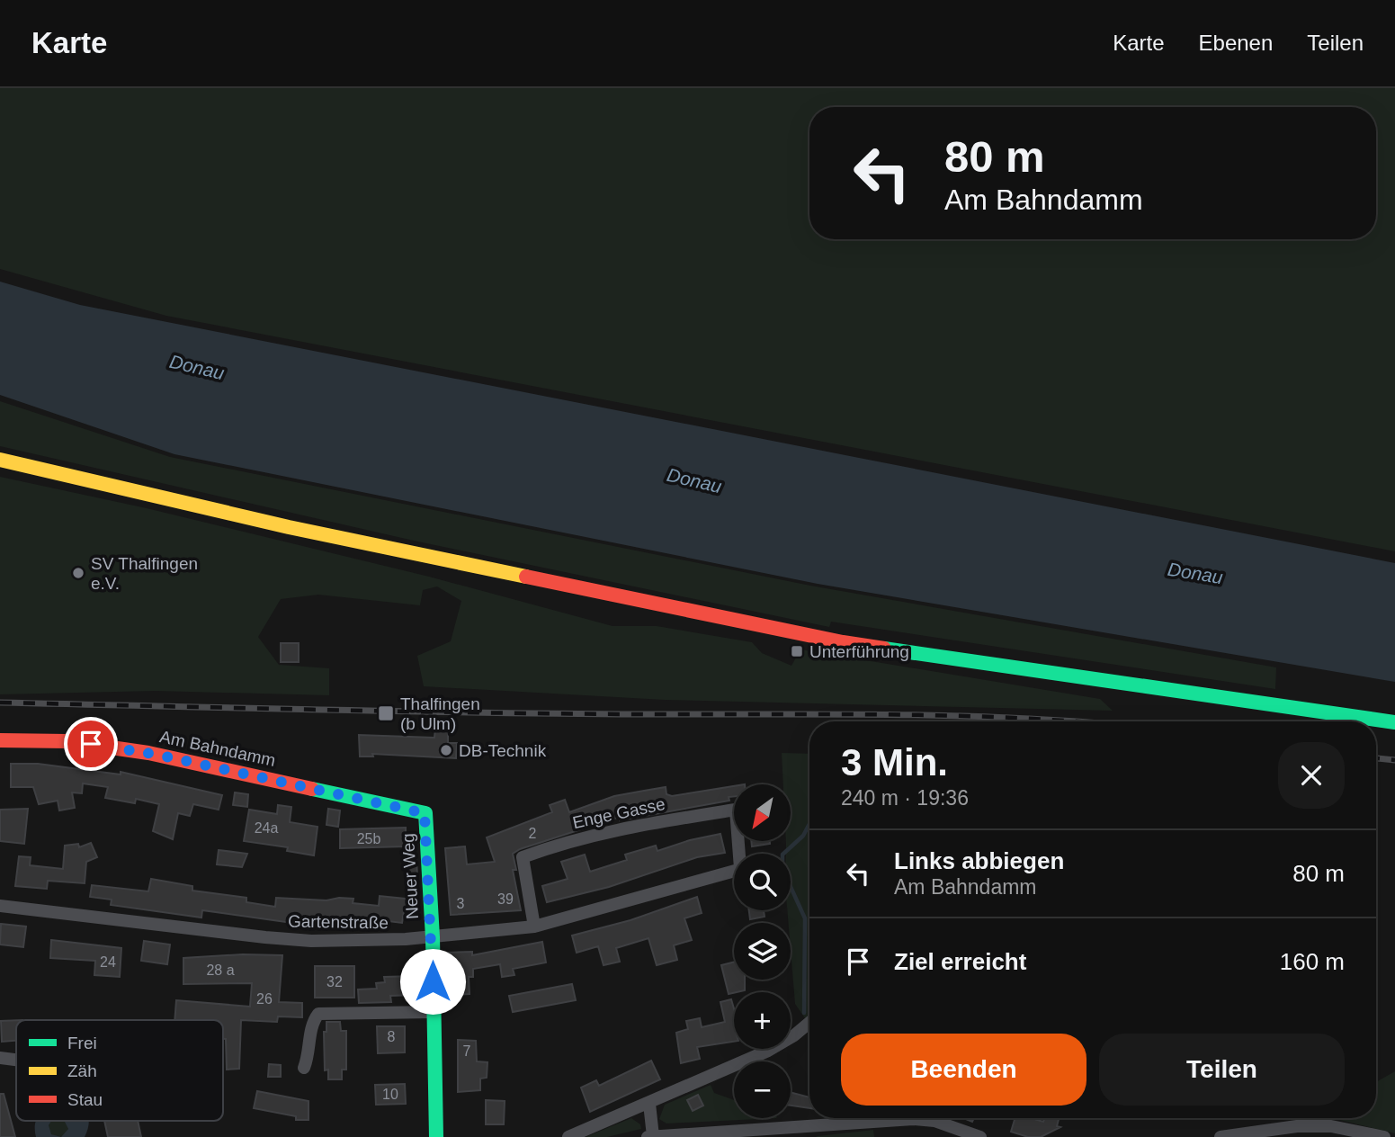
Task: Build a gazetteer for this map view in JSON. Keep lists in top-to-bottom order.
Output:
{
  "streets": {
    "street": [
      "Am Bahndamm",
      "Enge Gasse",
      "Neuer Weg",
      "Gartenstraße"
    ]
  },
  "crossings": [
    ["Am Bahndamm", "Neuer Weg"],
    ["Enge Gasse", "Gartenstraße"],
    ["Neuer Weg", "Gartenstraße"]
  ],
  "water": ["Donau"],
  "places": {
    "other": ["SV Thalfingen e.V.", "DB-Technik"],
    "transit": ["Unterführung", "Thalfingen (b Ulm)"]
  },
  "house_numbers": [
    "24a",
    "2",
    "25b",
    "39",
    "3",
    "24",
    "28 a",
    "32",
    "26",
    "8",
    "7",
    "10"
  ],
  "legend": ["Frei", "Zäh", "Stau"],
  "north": "bottom left",
  "page": {
    "header": "Karte",
    "nav": ["Karte", "Ebenen", "Teilen"],
    "turn": ["80 m", "Am Bahndamm"],
    "heading": ["3 Min.", "240 m · 19:36"],
    "map_buttons": ["+", "−"],
    "list": [
      {
        "name": "Links abbiegen",
        "note": "Am Bahndamm",
        "value": "80 m"
      },
      {
        "name": "Ziel erreicht",
        "value": "160 m"
      }
    ],
    "buttons": ["Beenden", "Teilen"]
  }
}
